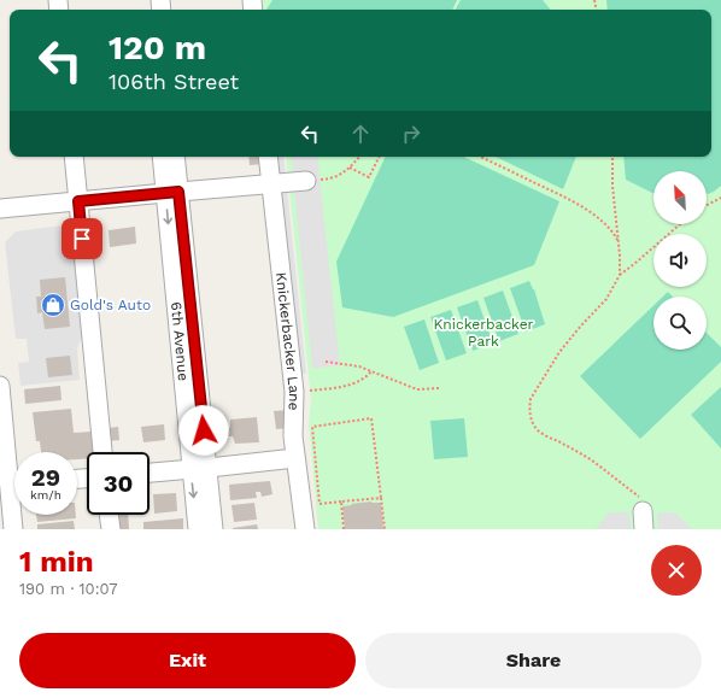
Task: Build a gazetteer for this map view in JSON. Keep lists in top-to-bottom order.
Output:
{
  "streets": {
    "street": ["6th Avenue", "Knickerbacker Lane"]
  },
  "parks": ["Knickerbacker Park"],
  "places": {
    "shop": ["Gold's Auto"]
  },
  "north": "top left",
  "page": {
    "turn": ["120 m", "106th Street"],
    "speed": "29 km/h",
    "limit": "30",
    "heading": ["1 min", "190 m · 10:07"],
    "buttons": ["Exit", "Share"]
  }
}
